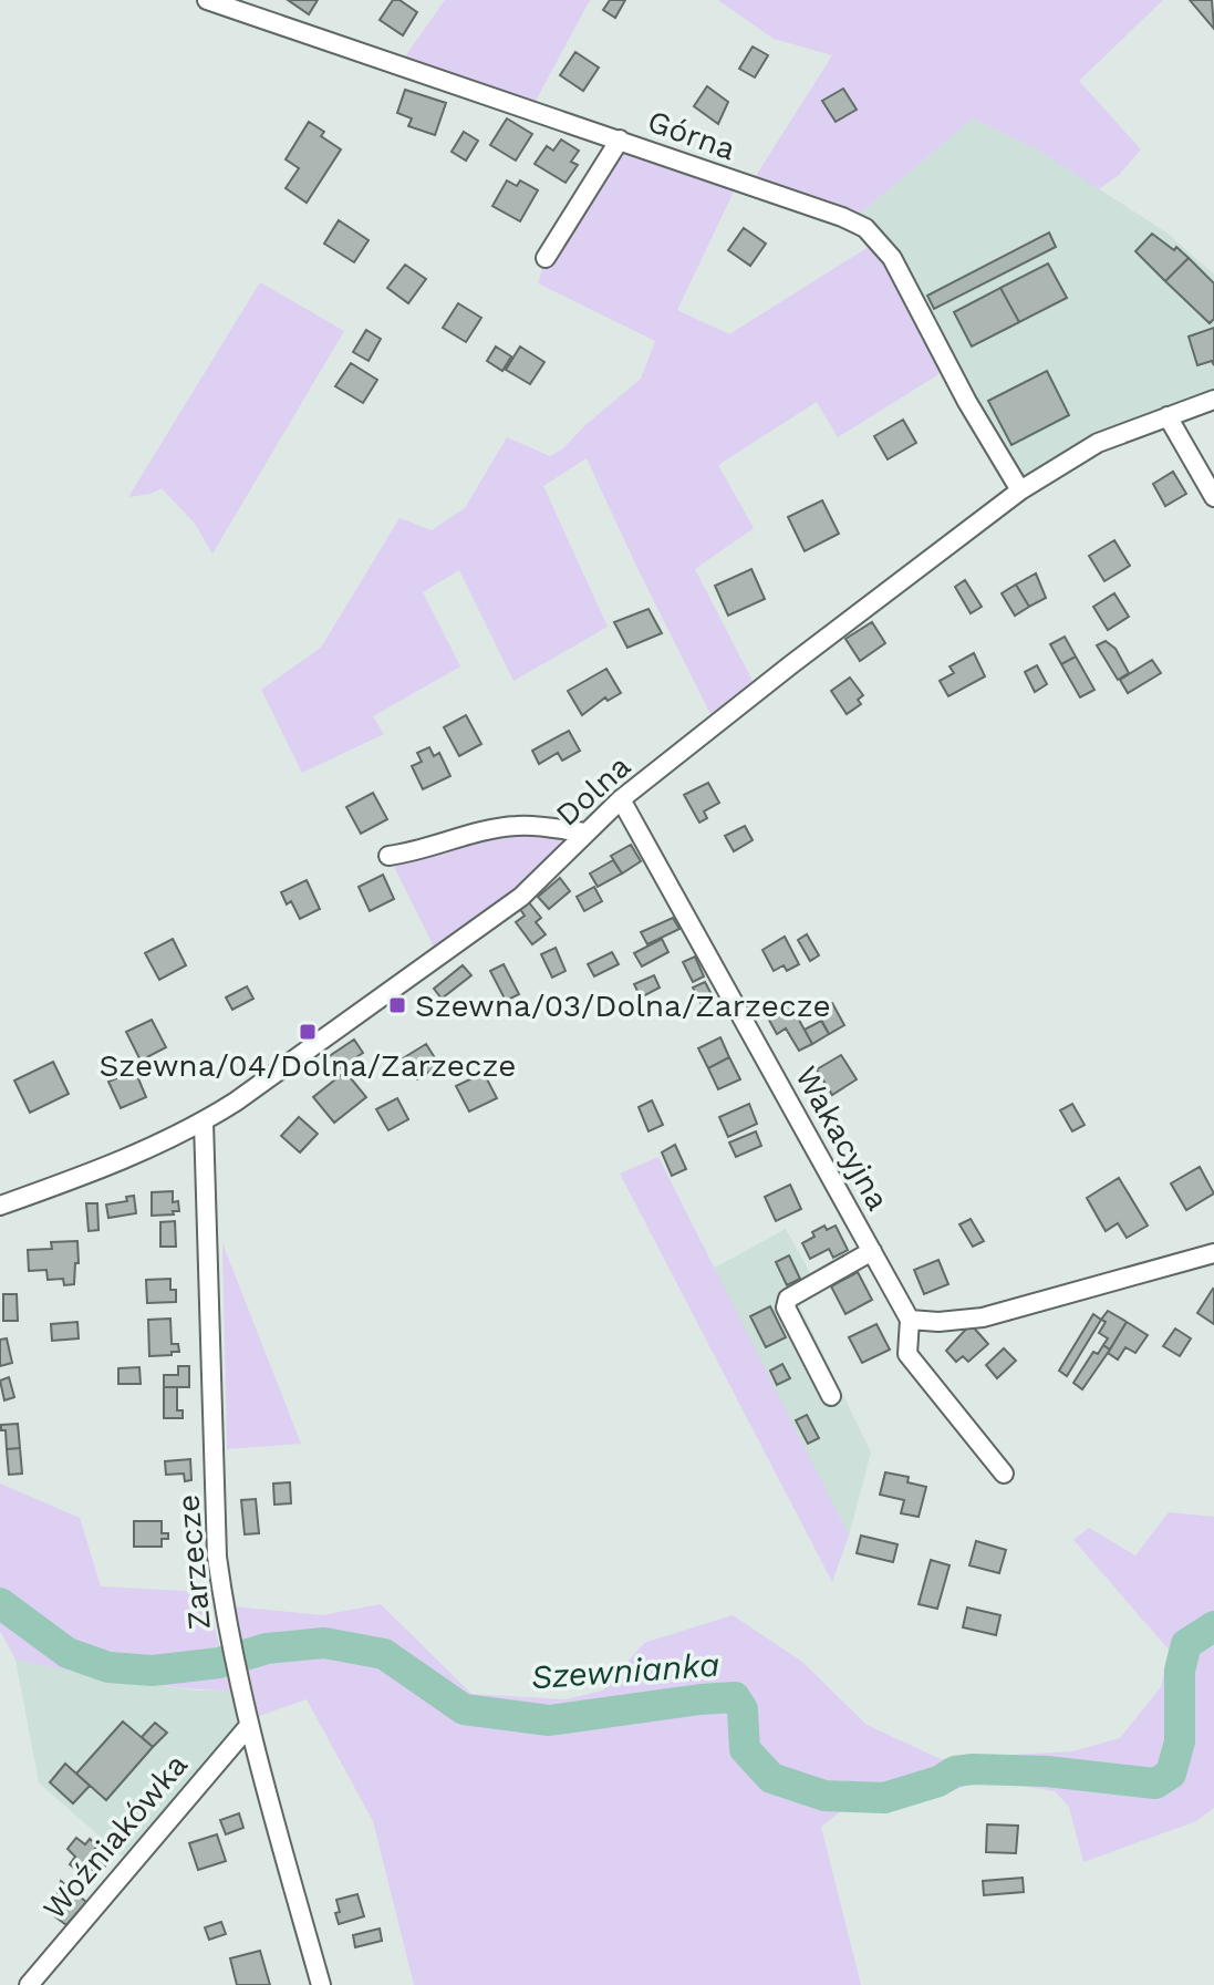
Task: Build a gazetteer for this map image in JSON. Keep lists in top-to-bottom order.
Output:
{
  "streets": {
    "street": [
      "Górna",
      "Dolna",
      "Wakacyjna",
      "Zarzecze",
      "Woźniakówka"
    ]
  },
  "crossings": [
    ["Górna", "Dolna"],
    ["Dolna", "Wakacyjna"],
    ["Dolna", "Zarzecze"],
    ["Zarzecze", "Woźniakówka"]
  ],
  "water": ["Szewnianka"],
  "places": {
    "transit": ["Szewna/03/Dolna/Zarzecze", "Szewna/04/Dolna/Zarzecze"]
  }
}
